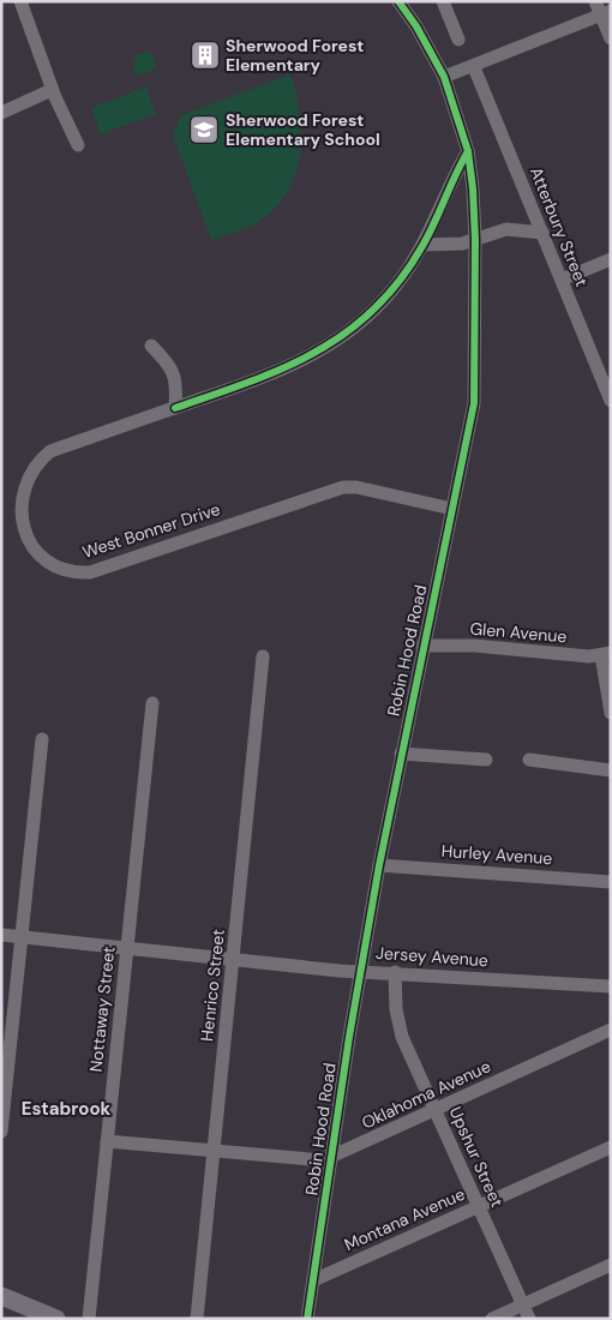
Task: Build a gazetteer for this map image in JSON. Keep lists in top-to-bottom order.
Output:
{
  "streets": {
    "street": [
      "Atterbury Street",
      "West Bonner Drive",
      "Glen Avenue",
      "Robin Hood Road",
      "Hurley Avenue",
      "Jersey Avenue",
      "Henrico Street",
      "Nottaway Street",
      "Oklahoma Avenue",
      "Upshur Street",
      "Montana Avenue"
    ]
  },
  "crossings": [
    ["West Bonner Drive", "Robin Hood Road"],
    ["Glen Avenue", "Robin Hood Road"],
    ["Robin Hood Road", "Hurley Avenue"],
    ["Robin Hood Road", "Jersey Avenue"],
    ["Robin Hood Road", "Oklahoma Avenue"],
    ["Robin Hood Road", "Montana Avenue"],
    ["Jersey Avenue", "Henrico Street"],
    ["Jersey Avenue", "Nottaway Street"],
    ["Jersey Avenue", "Upshur Street"],
    ["Henrico Street", "Oklahoma Avenue"],
    ["Nottaway Street", "Oklahoma Avenue"],
    ["Oklahoma Avenue", "Upshur Street"],
    ["Upshur Street", "Montana Avenue"]
  ],
  "districts": ["Estabrook"],
  "places": {
    "building": ["Sherwood Forest Elementary"],
    "school or university": ["Sherwood Forest Elementary School"]
  }
}
